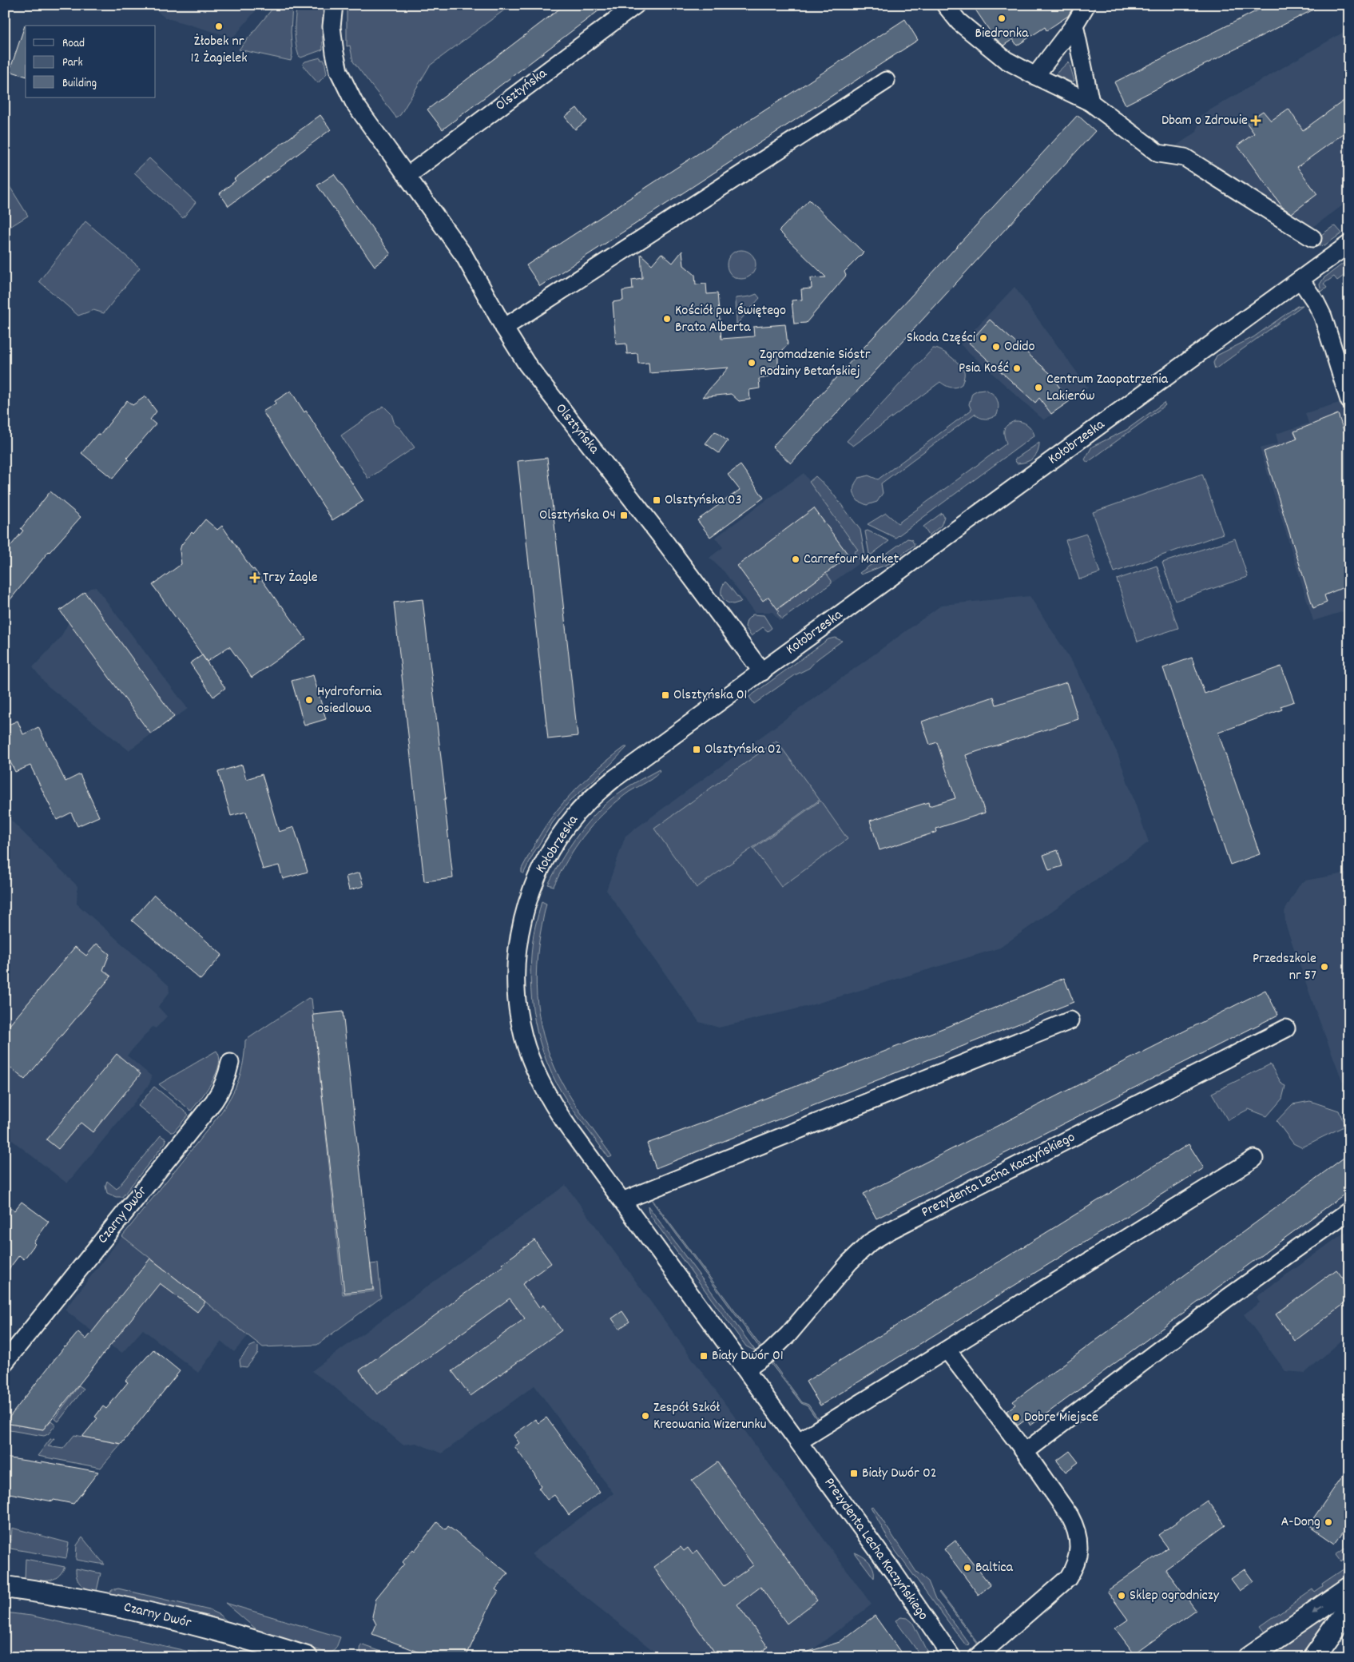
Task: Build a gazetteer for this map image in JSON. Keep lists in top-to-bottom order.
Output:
{
  "streets": {
    "main road": ["Czarny Dwór"],
    "street": ["Olsztyńska", "Kołobrzeska", "Prezydenta Lecha Kaczyńskiego"]
  },
  "crossings": [
    ["Olsztyńska", "Kołobrzeska"],
    ["Kołobrzeska", "Prezydenta Lecha Kaczyńskiego"]
  ],
  "places": {
    "other": [
      "Biedronka",
      "Żłobek nr 12 Żagielek",
      "Kościół pw. Świętego Brata Alberta",
      "Skoda Części",
      "Odido",
      "Zgromadzenie Sióstr Rodziny Betańskiej",
      "Psia Kość",
      "Centrum Zaopatrzenia Lakierów",
      "Carrefour Market",
      "Hydrofornia osiedlowa",
      "Przedszkole nr 57",
      "Zespół Szkół Kreowania Wizerunku",
      "Dobre Miejsce",
      "A-Dong",
      "Baltica",
      "Sklep ogrodniczy"
    ],
    "health": ["Dbam o Zdrowie", "Trzy Żagle"],
    "transit": [
      "Olsztyńska 03",
      "Olsztyńska 04",
      "Olsztyńska 01",
      "Olsztyńska 02",
      "Biały Dwór 01",
      "Biały Dwór 02"
    ]
  },
  "legend": ["Road", "Park", "Building"]
}
